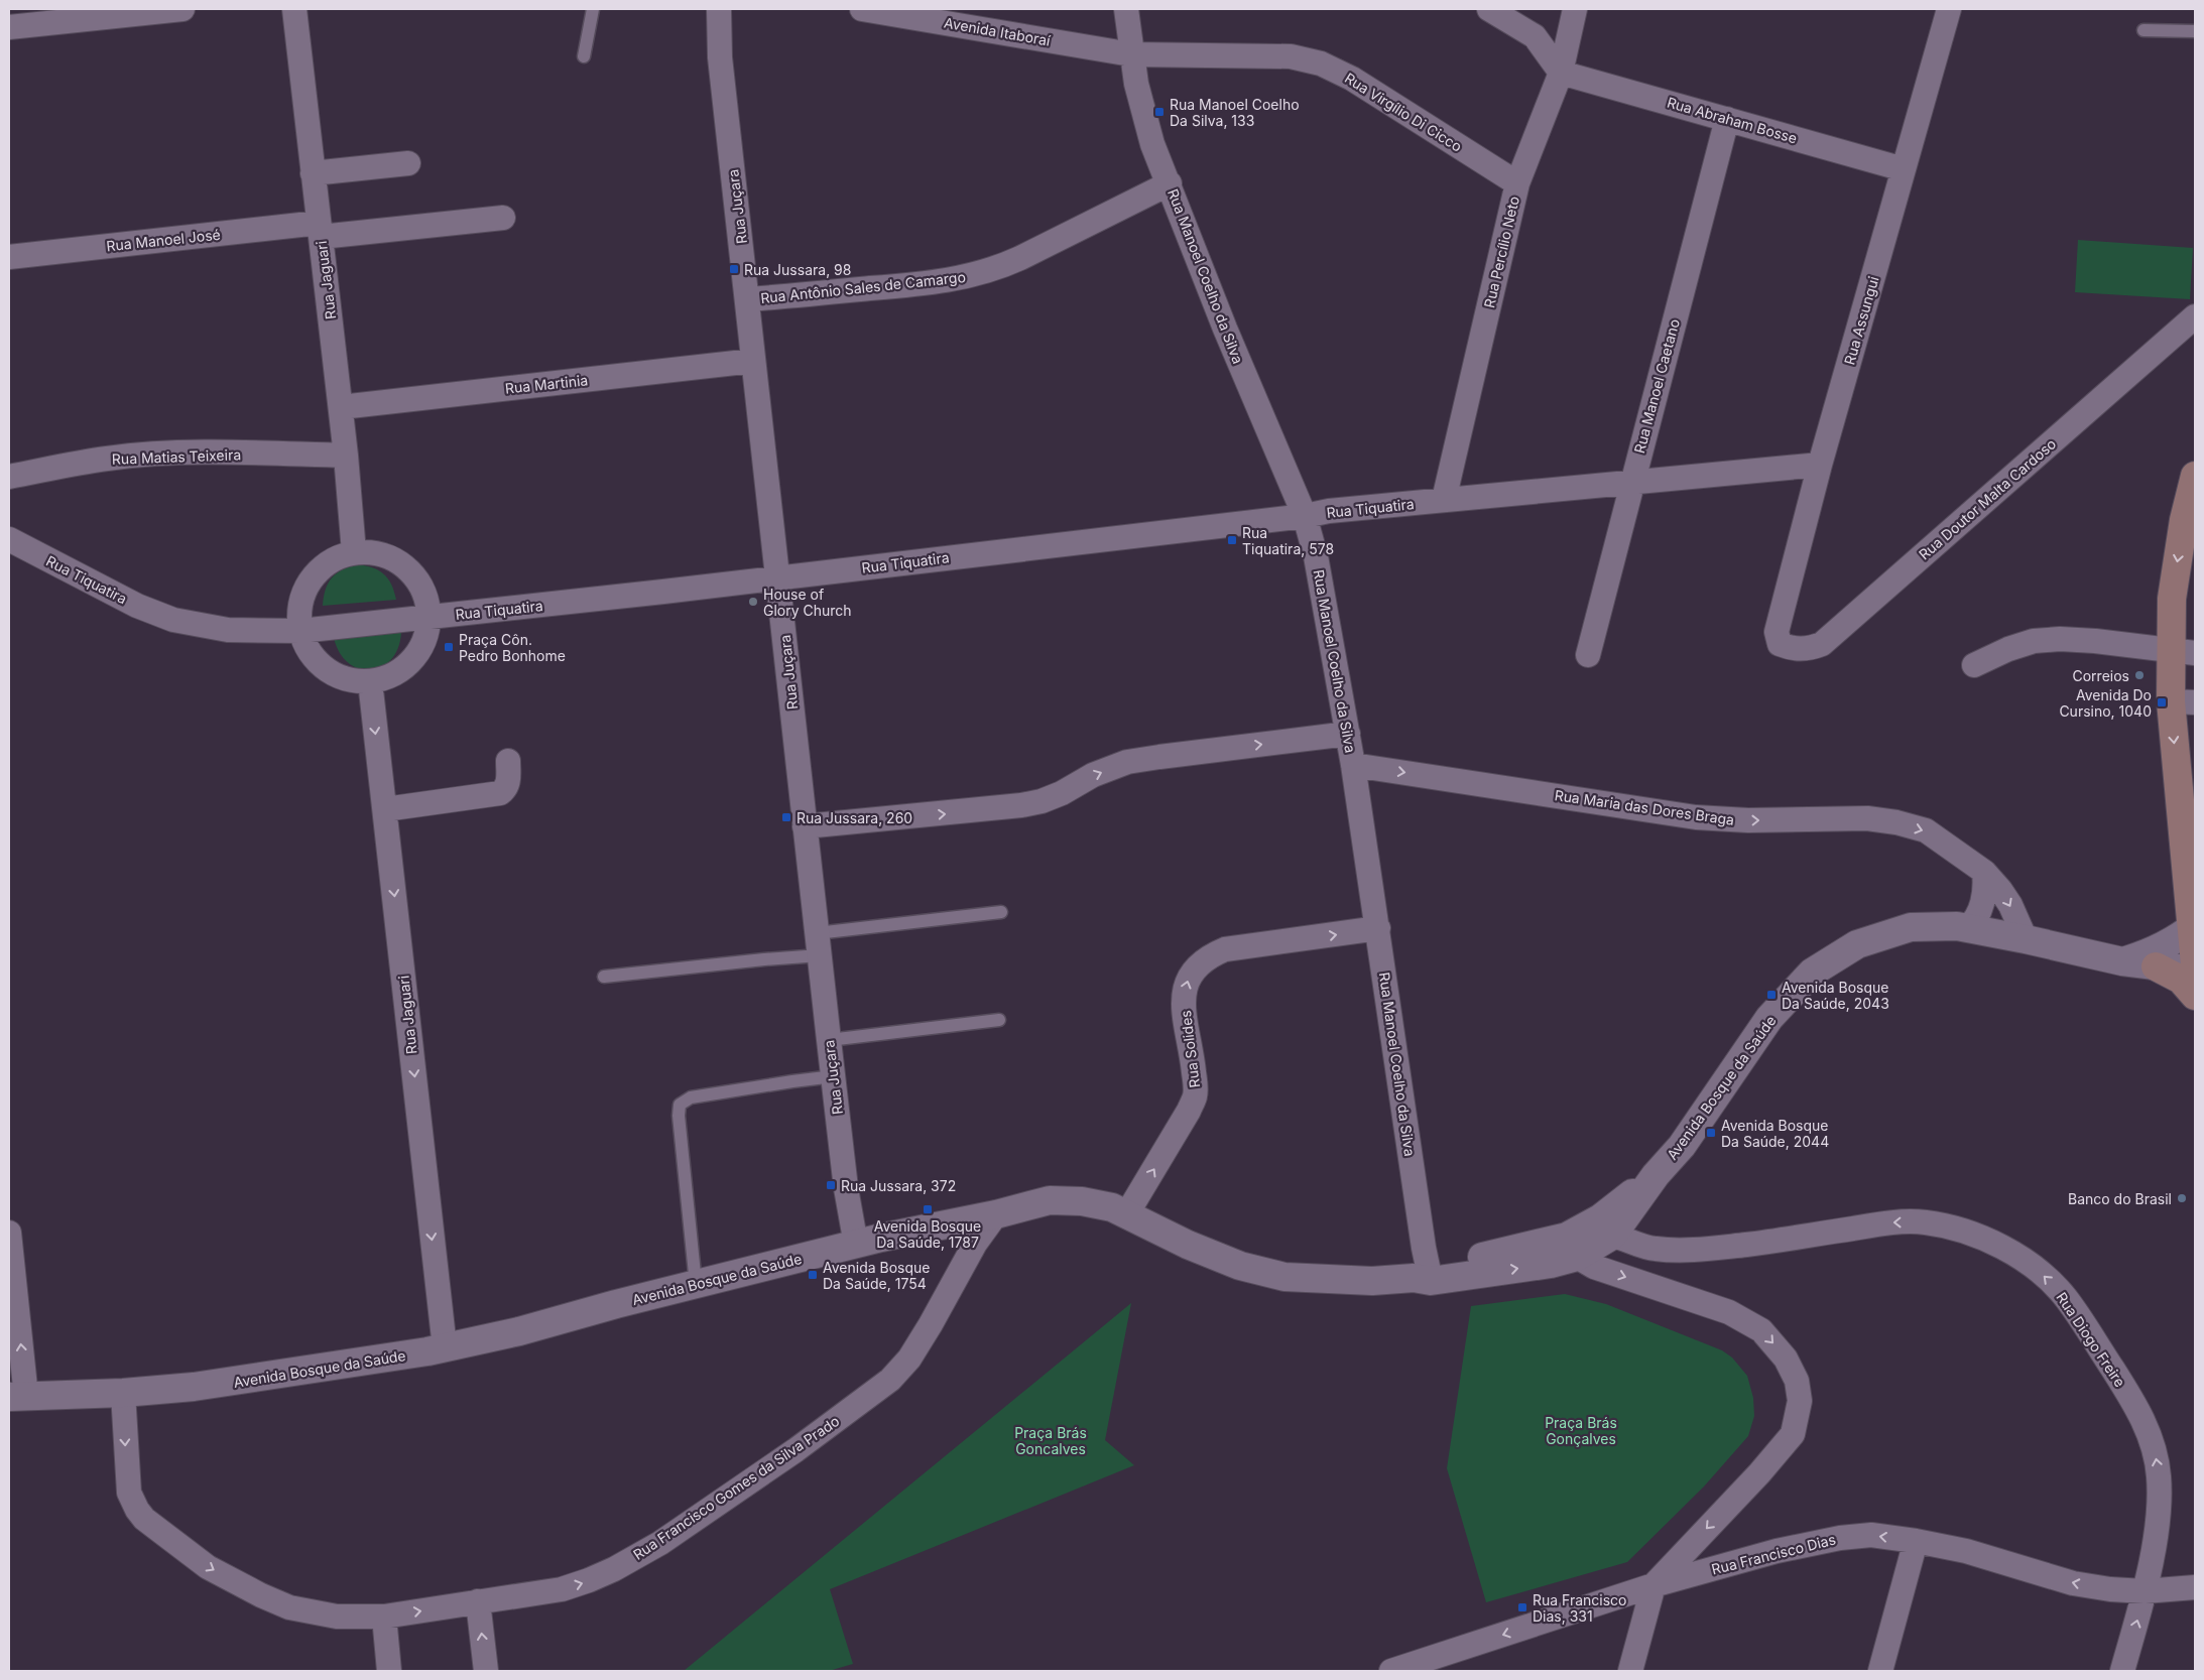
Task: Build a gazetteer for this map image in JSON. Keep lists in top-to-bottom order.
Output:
{
  "streets": {
    "street": [
      "Avenida Itaboraí",
      "Rua Virgílio Di Cicco",
      "Rua Abraham Bosse",
      "Rua Juçara",
      "Rua Manoel José",
      "Rua Percílio Neto",
      "Rua Manoel Coelho da Silva",
      "Rua Jaguari",
      "Rua Antônio Sales de Camargo",
      "Rua Assungui",
      "Rua Martinia",
      "Rua Manoel Caetano",
      "Rua Matias Teixeira",
      "Rua Doutor Malta Cardoso",
      "Rua Tiquatira",
      "Rua Maria das Dores Braga",
      "Rua Solides",
      "Avenida Bosque da Saúde",
      "Rua Diogo Freire",
      "Rua Francisco Gomes da Silva Prado",
      "Rua Francisco Dias"
    ]
  },
  "crossings": [
    ["Avenida Itaboraí", "Rua Virgílio Di Cicco"],
    ["Avenida Itaboraí", "Rua Manoel Coelho da Silva"],
    ["Rua Virgílio Di Cicco", "Rua Percílio Neto"],
    ["Rua Virgílio Di Cicco", "Rua Manoel Coelho da Silva"],
    ["Rua Abraham Bosse", "Rua Percílio Neto"],
    ["Rua Abraham Bosse", "Rua Assungui"],
    ["Rua Abraham Bosse", "Rua Manoel Caetano"],
    ["Rua Juçara", "Rua Antônio Sales de Camargo"],
    ["Rua Juçara", "Rua Martinia"],
    ["Rua Juçara", "Rua Tiquatira"],
    ["Rua Juçara", "Avenida Bosque da Saúde"],
    ["Rua Manoel José", "Rua Jaguari"],
    ["Rua Percílio Neto", "Rua Tiquatira"],
    ["Rua Manoel Coelho da Silva", "Rua Antônio Sales de Camargo"],
    ["Rua Manoel Coelho da Silva", "Rua Tiquatira"],
    ["Rua Manoel Coelho da Silva", "Rua Maria das Dores Braga"],
    ["Rua Manoel Coelho da Silva", "Rua Solides"],
    ["Rua Manoel Coelho da Silva", "Avenida Bosque da Saúde"],
    ["Rua Jaguari", "Rua Martinia"],
    ["Rua Jaguari", "Rua Matias Teixeira"],
    ["Rua Jaguari", "Avenida Bosque da Saúde"],
    ["Rua Assungui", "Rua Doutor Malta Cardoso"],
    ["Rua Assungui", "Rua Tiquatira"],
    ["Rua Manoel Caetano", "Rua Tiquatira"],
    ["Rua Maria das Dores Braga", "Avenida Bosque da Saúde"],
    ["Rua Solides", "Avenida Bosque da Saúde"],
    ["Avenida Bosque da Saúde", "Rua Diogo Freire"],
    ["Avenida Bosque da Saúde", "Rua Francisco Gomes da Silva Prado"],
    ["Rua Diogo Freire", "Rua Francisco Dias"]
  ],
  "one_way": [
    "Rua Jaguari",
    "Rua Maria das Dores Braga",
    "Rua Solides",
    "Rua Francisco Dias"
  ],
  "parks": ["Praça Brás Gonçalves", "Praça Brás Goncalves"],
  "places": {
    "transit": [
      "Rua Manoel Coelho Da Silva, 133",
      "Rua Jussara, 98",
      "Rua Tiquatira, 578",
      "Praça Côn. Pedro Bonhome",
      "Avenida Do Cursino, 1040",
      "Rua Jussara, 260",
      "Avenida Bosque Da Saúde, 2043",
      "Avenida Bosque Da Saúde, 2044",
      "Rua Jussara, 372",
      "Avenida Bosque Da Saúde, 1787",
      "Avenida Bosque Da Saúde, 1754",
      "Rua Francisco Dias, 331"
    ],
    "other": ["House of Glory Church", "Correios", "Banco do Brasil"]
  }
}
